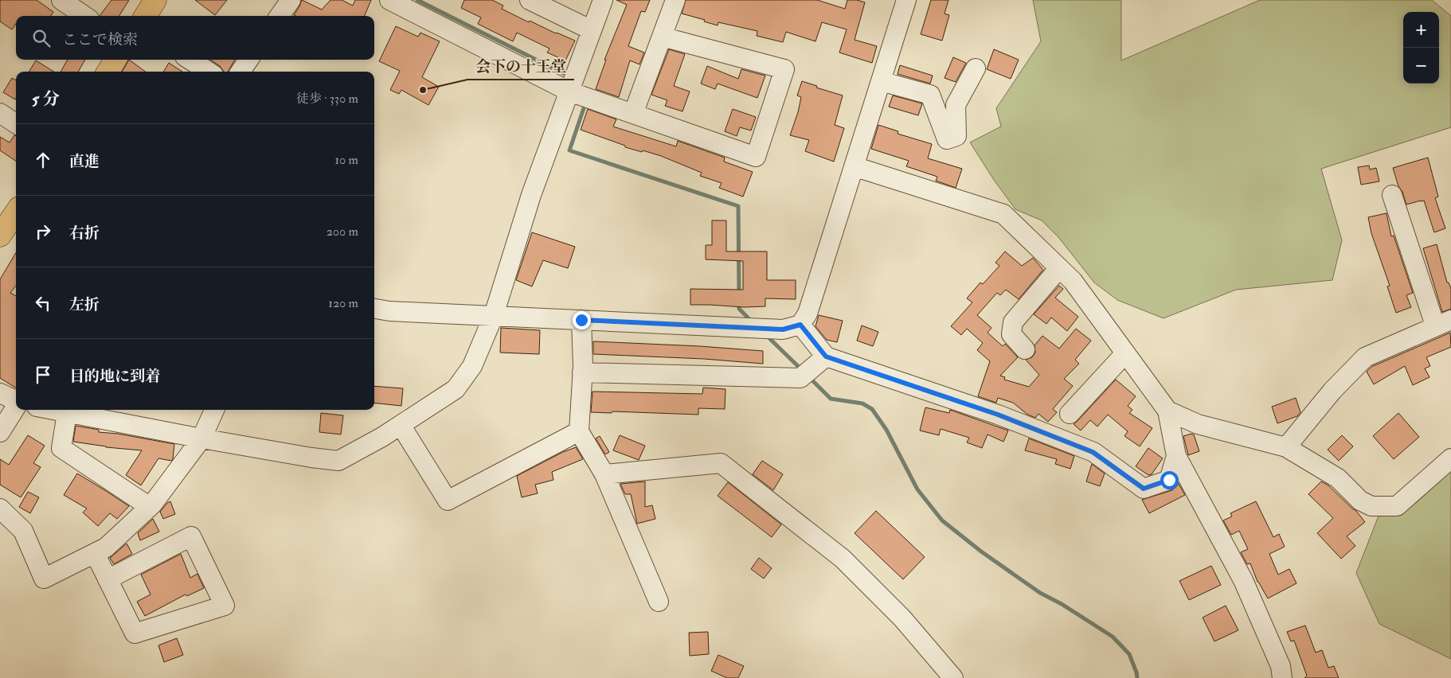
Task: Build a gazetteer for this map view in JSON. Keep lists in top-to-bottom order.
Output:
{
  "places": ["会下の十王堂"],
  "page": {
    "map_buttons": ["+", "−"],
    "search": "ここで検索",
    "heading": ["5 分", "徒歩 · 330 m"],
    "list": [
      ["直進", "10 m"],
      ["右折", "200 m"],
      ["左折", "120 m"],
      "目的地に到着"
    ]
  }
}
